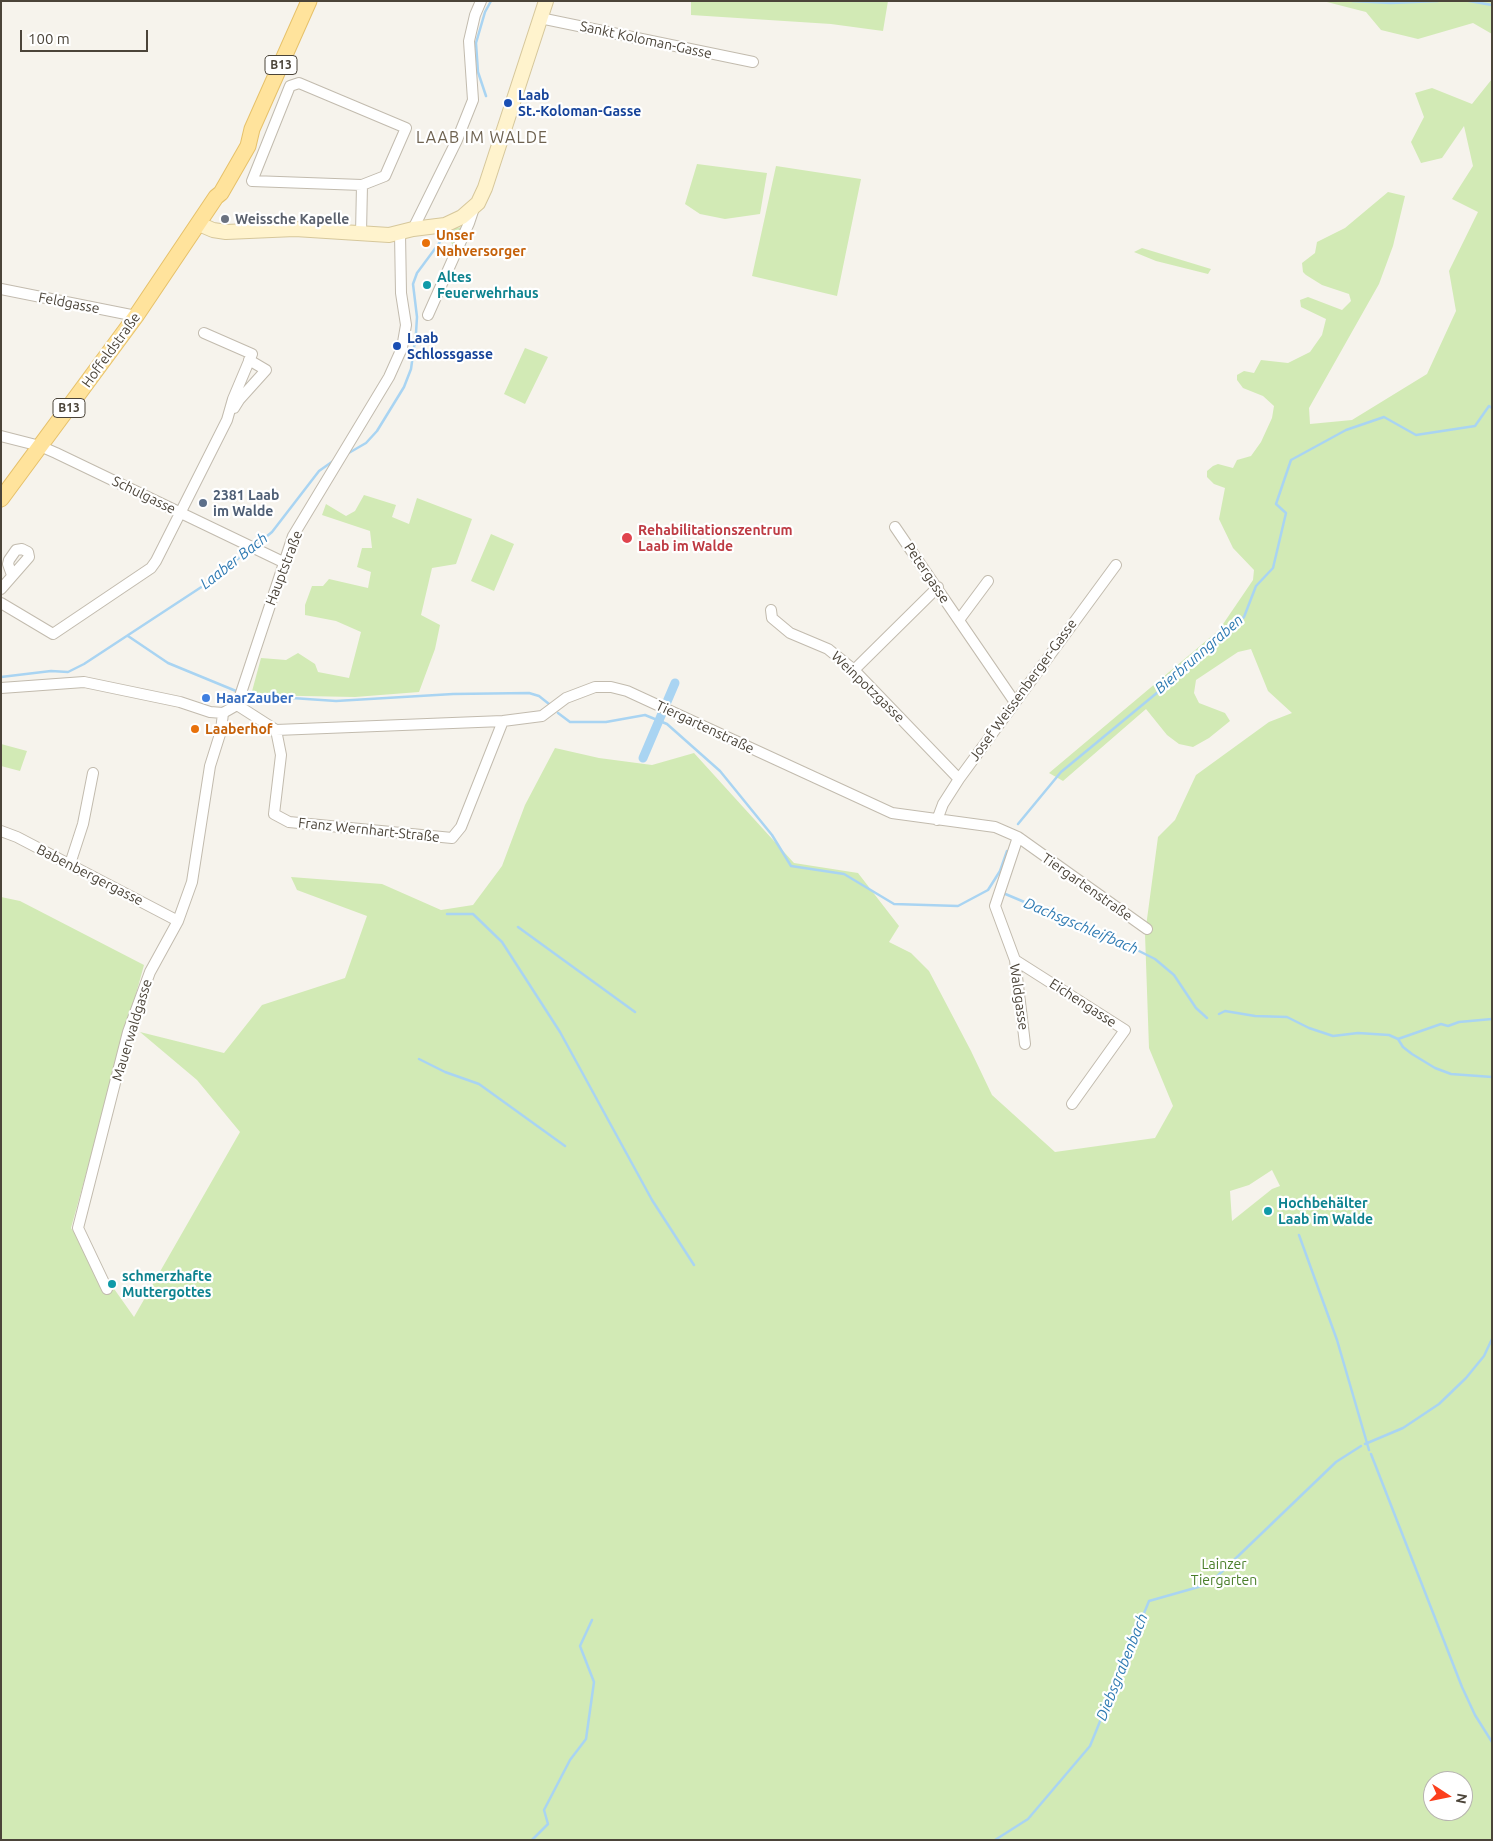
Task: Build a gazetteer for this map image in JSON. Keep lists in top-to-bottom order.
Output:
{
  "streets": {
    "main road": ["B13", "Hoffeldstraße"],
    "street": [
      "Sankt Koloman-Gasse",
      "Feldgasse",
      "Schulgasse",
      "Hauptstraße",
      "Petergasse",
      "Weinpotzgasse",
      "Josef Weissenberger-Gasse",
      "Tiergartenstraße",
      "Franz Wernhart-Straße",
      "Babenbergergasse",
      "Waldgasse",
      "Eichengasse",
      "Mauerwaldgasse"
    ]
  },
  "crossings": [
    ["Feldgasse", "Hoffeldstraße"],
    ["Hoffeldstraße", "Schulgasse"],
    ["Schulgasse", "Hauptstraße"],
    ["Petergasse", "Josef Weissenberger-Gasse"],
    ["Weinpotzgasse", "Josef Weissenberger-Gasse"],
    ["Josef Weissenberger-Gasse", "Tiergartenstraße"],
    ["Tiergartenstraße", "Franz Wernhart-Straße"],
    ["Tiergartenstraße", "Waldgasse"],
    ["Babenbergergasse", "Mauerwaldgasse"],
    ["Waldgasse", "Eichengasse"]
  ],
  "districts": ["LAAB IM WALDE"],
  "water": [
    "Laaber Bach",
    "Bierbrunngraben",
    "Dachsgschleifbach",
    "Diebsgrabenbach"
  ],
  "parks": ["Lainzer Tiergarten"],
  "places": [
    "Laab St.-Koloman-Gasse",
    "Weissche Kapelle",
    "Unser Nahversorger",
    "Altes Feuerwehrhaus",
    "Laab Schlossgasse",
    "2381 Laab im Walde",
    "Rehabilitationszentrum Laab im Walde",
    "HaarZauber",
    "Laaberhof",
    "Hochbehälter Laab im Walde",
    "schmerzhafte Muttergottes"
  ],
  "scale_bar": "100 m",
  "north": "right"
}
